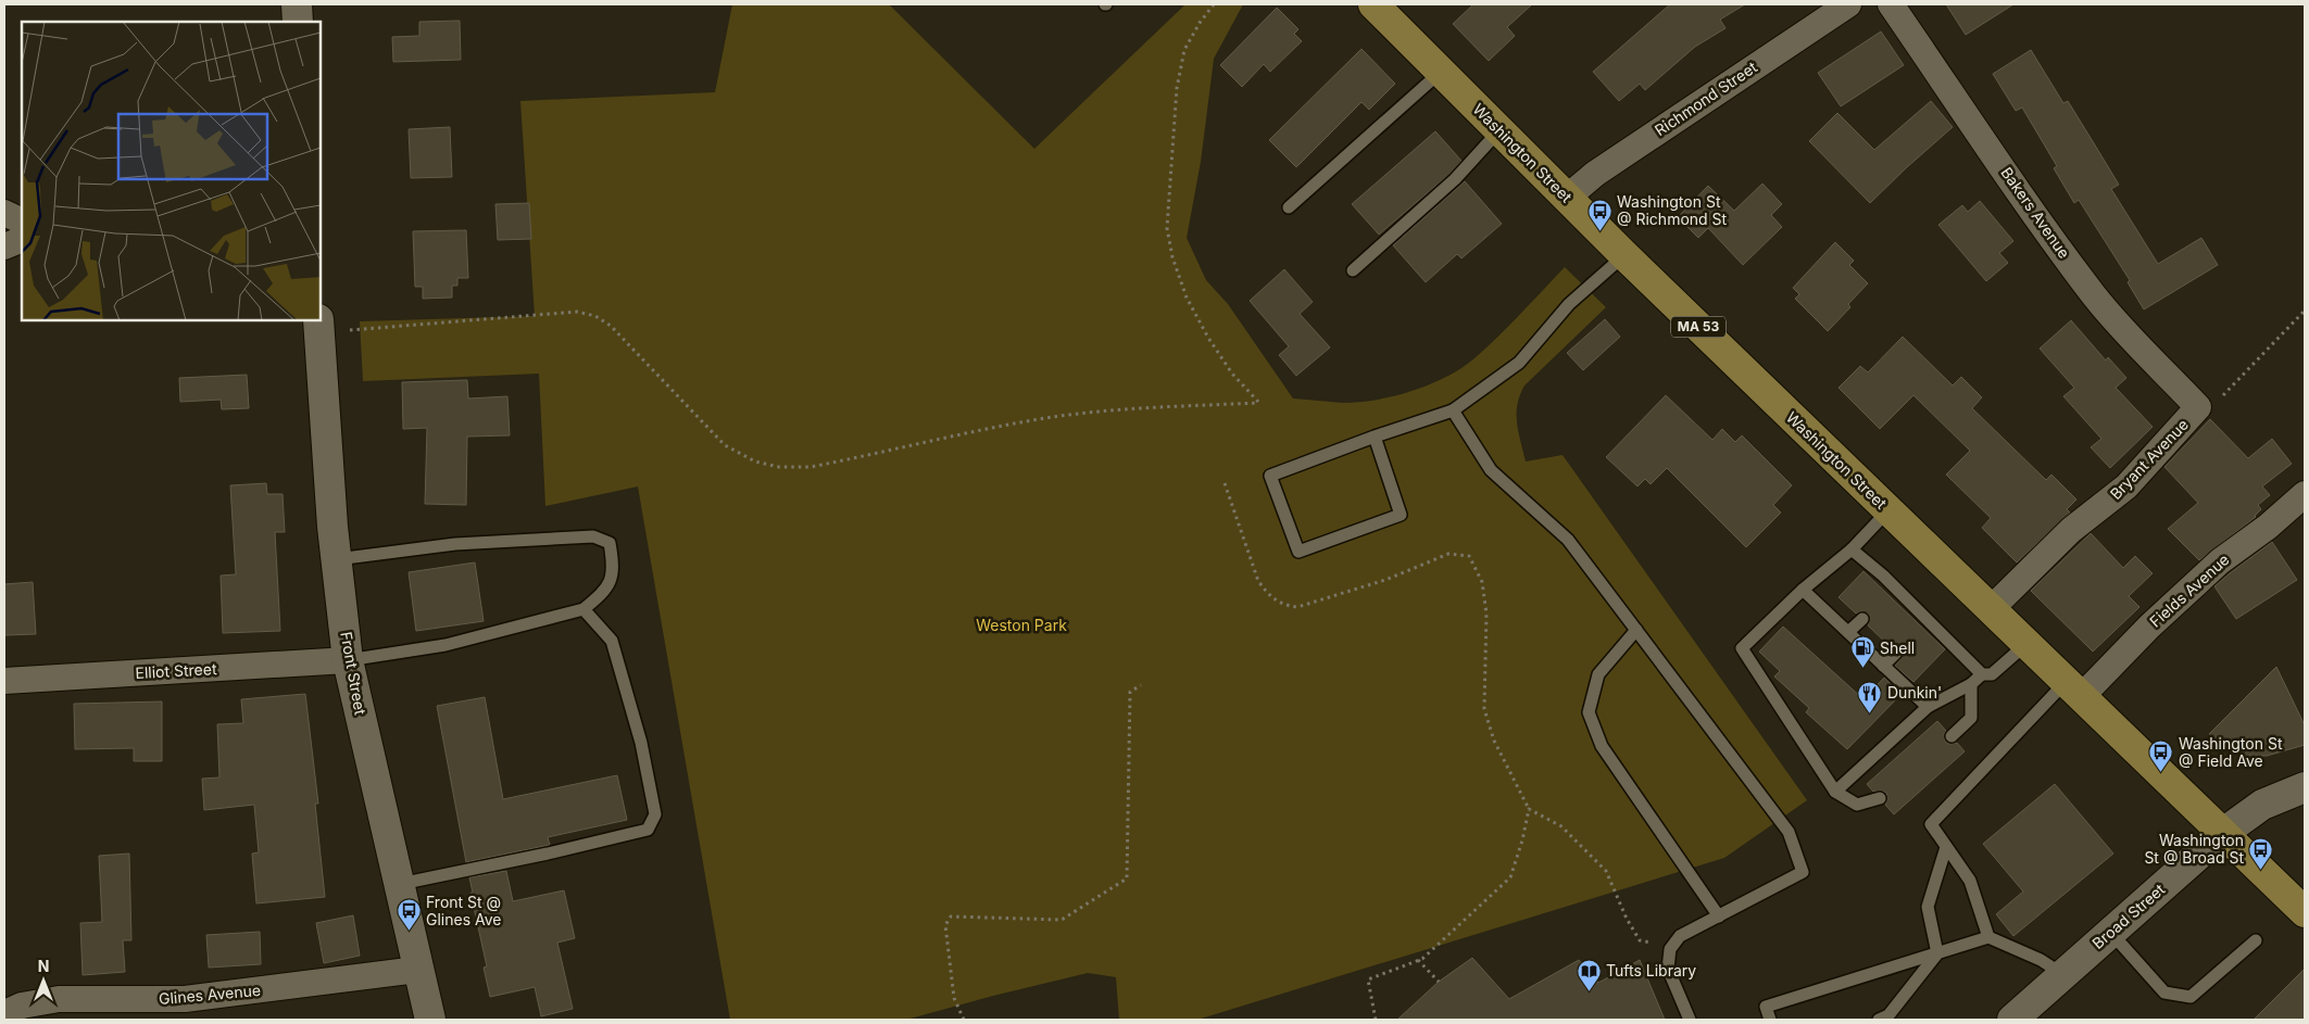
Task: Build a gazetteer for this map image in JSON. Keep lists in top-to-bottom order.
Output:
{
  "streets": {
    "main road": ["Washington Street", "MA 53"],
    "street": [
      "Richmond Street",
      "Bakers Avenue",
      "Bryant Avenue",
      "Fields Avenue",
      "Elliot Street",
      "Front Street",
      "Broad Street",
      "Glines Avenue"
    ]
  },
  "crossings": [
    ["Richmond Street", "Washington Street"],
    ["Washington Street", "Bryant Avenue"],
    ["Washington Street", "Fields Avenue"],
    ["Washington Street", "Broad Street"],
    ["Bakers Avenue", "Bryant Avenue"],
    ["Elliot Street", "Front Street"],
    ["Front Street", "Glines Avenue"]
  ],
  "parks": ["Weston Park"],
  "places": {
    "bus stop": [
      "Washington St @ Richmond St",
      "Washington St @ Field Ave",
      "Washington St @ Broad St",
      "Front St @ Glines Ave"
    ],
    "fuel station": ["Shell"],
    "restaurant": ["Dunkin'"],
    "library": ["Tufts Library"]
  },
  "north": "top"
}
